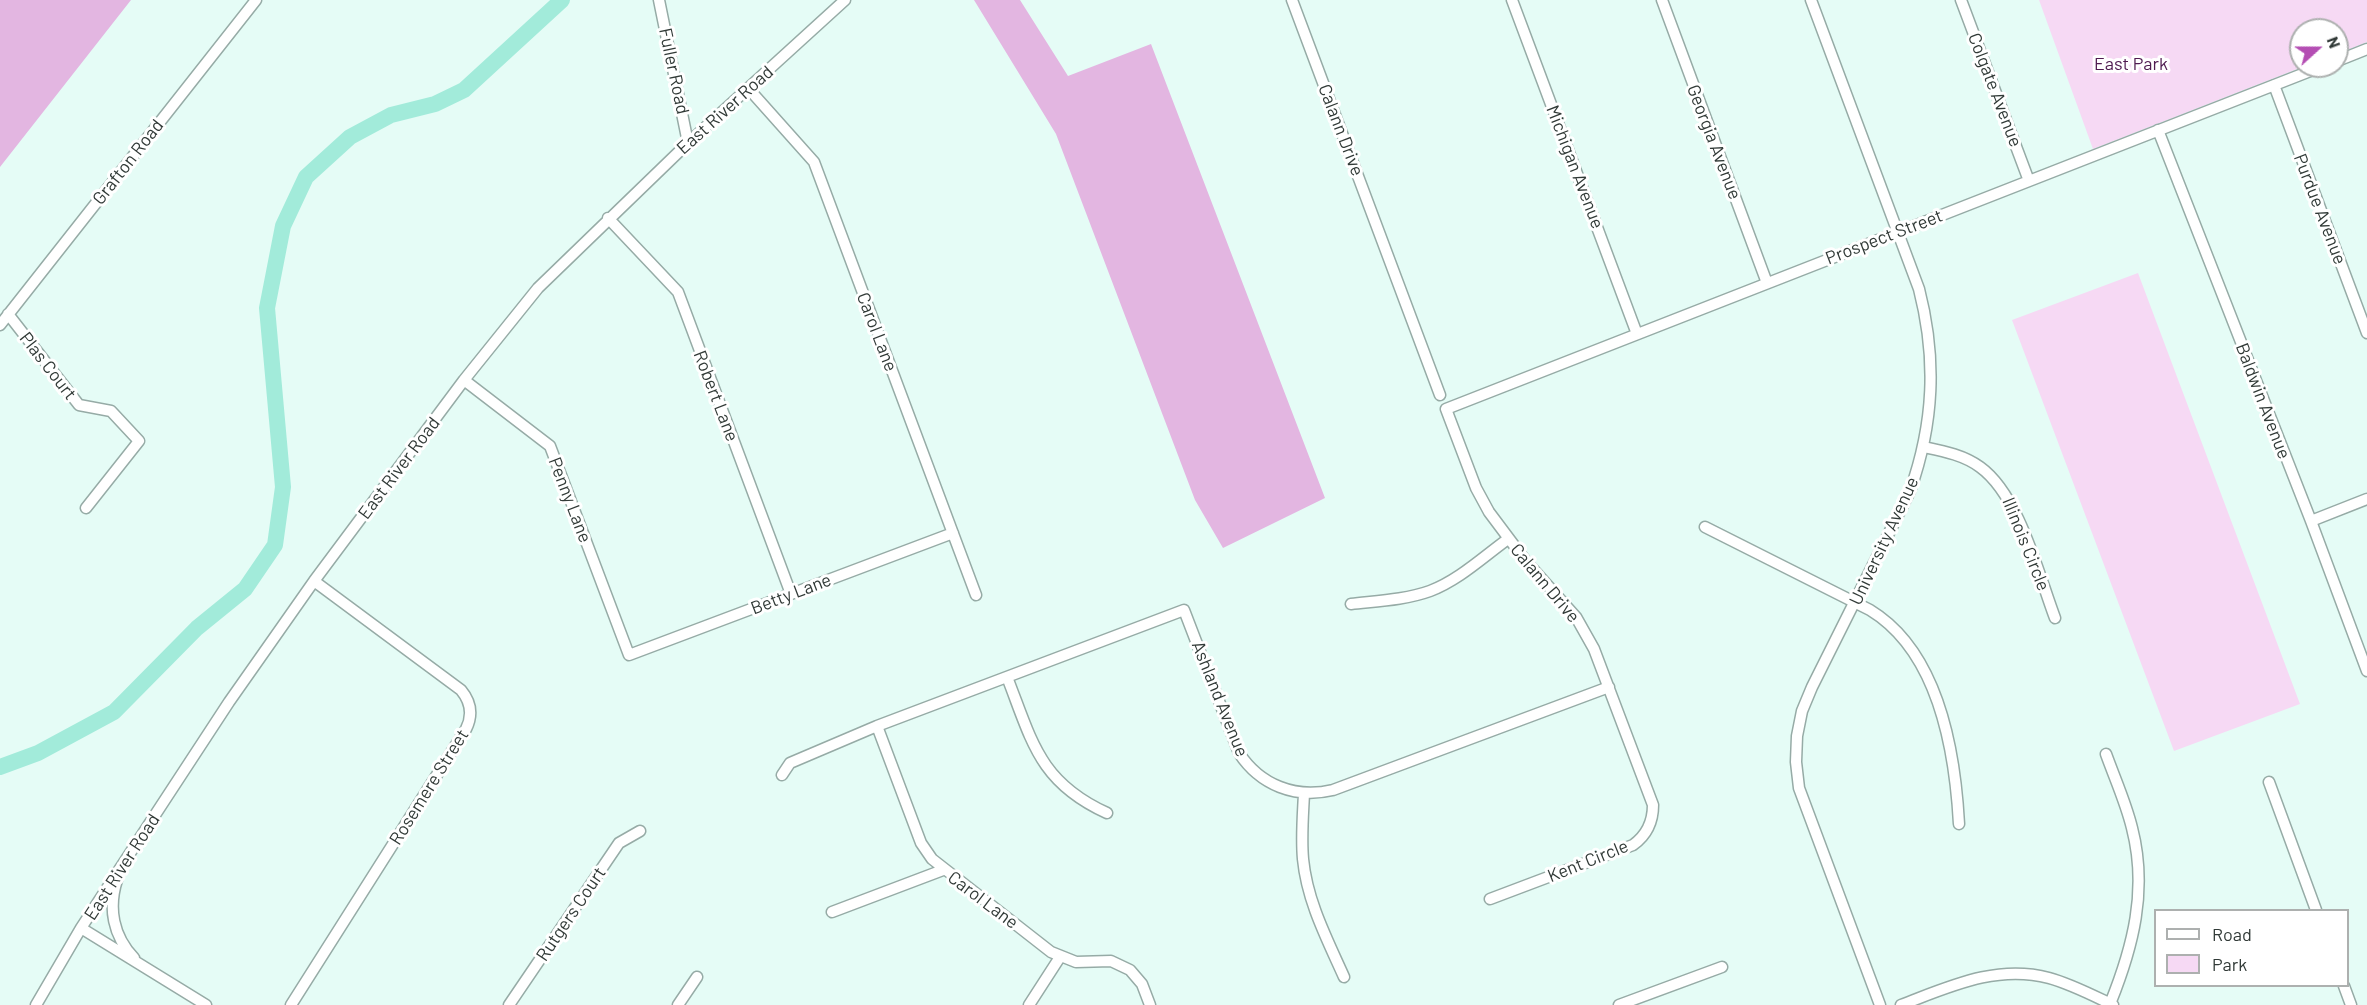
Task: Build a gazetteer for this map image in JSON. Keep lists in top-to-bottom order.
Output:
{
  "streets": {
    "street": [
      "Fuller Road",
      "Colgate Avenue",
      "East River Road",
      "Calann Drive",
      "Georgia Avenue",
      "Grafton Road",
      "Michigan Avenue",
      "Purdue Avenue",
      "Prospect Street",
      "Carol Lane",
      "Plas Court",
      "Robert Lane",
      "Baldwin Avenue",
      "Penny Lane",
      "University Avenue",
      "Illinois Circle",
      "Betty Lane",
      "Ashland Avenue",
      "Rosemere Street",
      "Kent Circle",
      "Rutgers Court"
    ]
  },
  "crossings": [
    ["Fuller Road", "East River Road"],
    ["Colgate Avenue", "Prospect Street"],
    ["East River Road", "Carol Lane"],
    ["East River Road", "Robert Lane"],
    ["East River Road", "Penny Lane"],
    ["East River Road", "Rosemere Street"],
    ["Calann Drive", "Prospect Street"],
    ["Calann Drive", "Ashland Avenue"],
    ["Calann Drive", "Kent Circle"],
    ["Georgia Avenue", "Prospect Street"],
    ["Grafton Road", "Plas Court"],
    ["Michigan Avenue", "Prospect Street"],
    ["Purdue Avenue", "Prospect Street"],
    ["Prospect Street", "Baldwin Avenue"],
    ["Prospect Street", "University Avenue"],
    ["Carol Lane", "Betty Lane"],
    ["Carol Lane", "Ashland Avenue"],
    ["Robert Lane", "Betty Lane"],
    ["Penny Lane", "Betty Lane"],
    ["University Avenue", "Illinois Circle"]
  ],
  "parks": ["East Park"],
  "legend": ["Road", "Park"],
  "north": "right"
}
